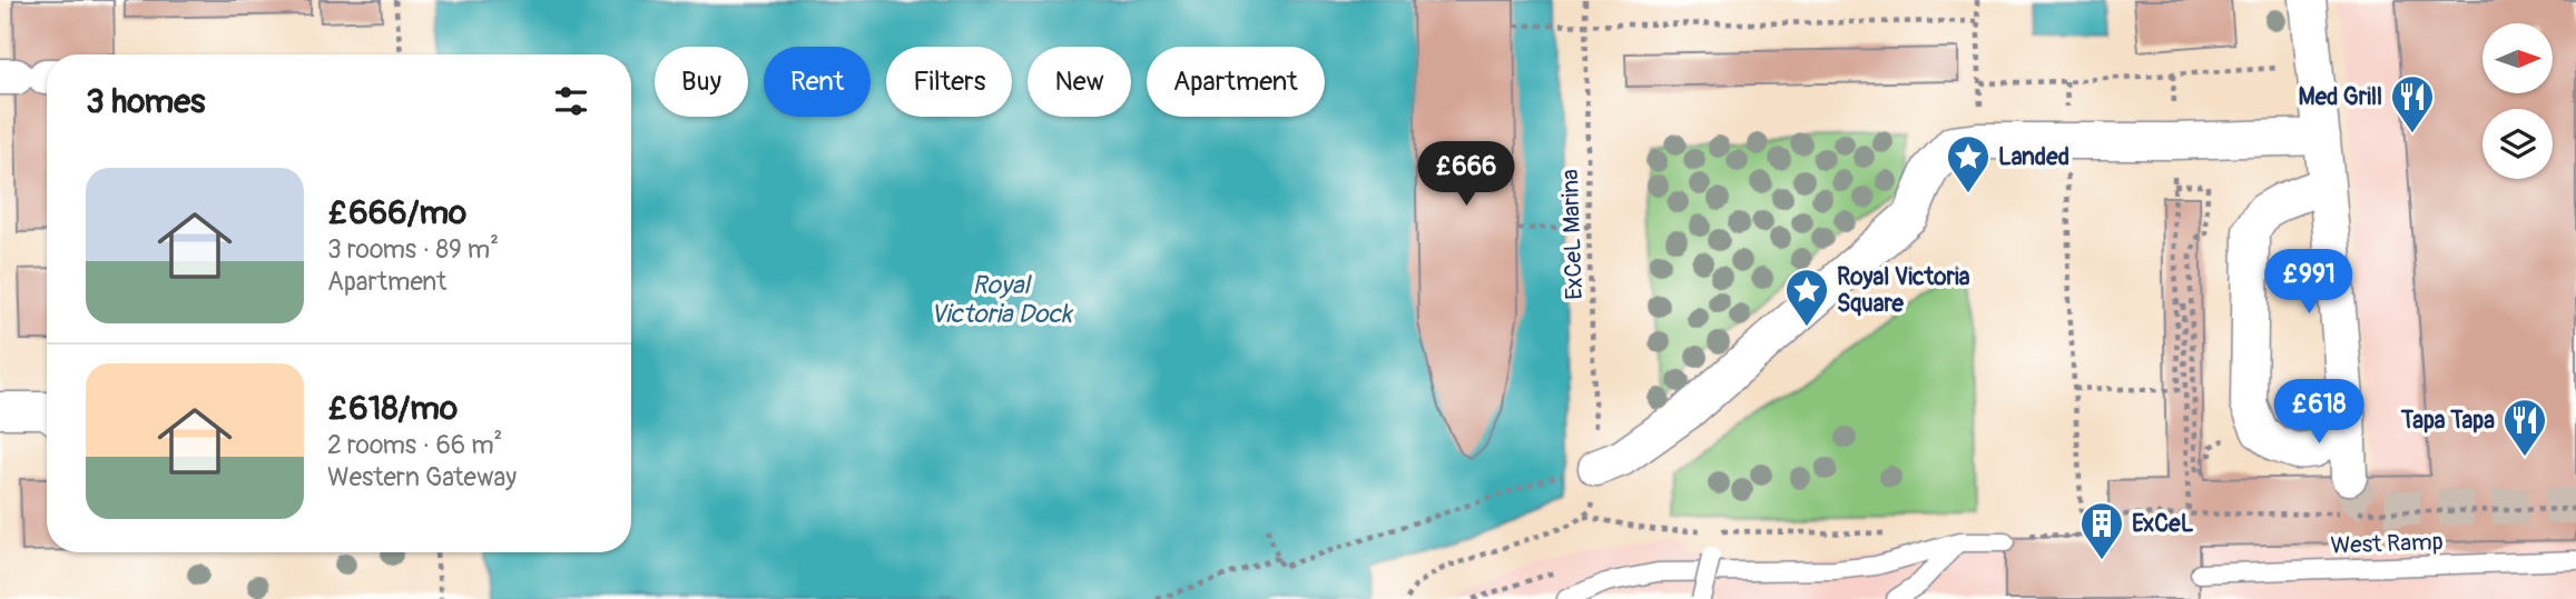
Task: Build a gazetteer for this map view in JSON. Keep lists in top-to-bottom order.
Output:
{
  "streets": {
    "lane": ["West Ramp"],
    "path": ["ExCeL Marina"]
  },
  "water": ["Royal Victoria Dock"],
  "places": {
    "restaurant": ["Med Grill", "Tapa Tapa"],
    "place": ["Landed", "Royal Victoria Square"],
    "building": ["ExCeL"]
  },
  "north": "right",
  "page": {
    "chip": [
      "Buy",
      "Rent",
      "Filters",
      "New",
      "Apartment"
    ],
    "heading": "3 homes",
    "price": ["£666", "£991", "£618"],
    "list": [
      {
        "name": "£666/mo",
        "note": "3 rooms · 89 m² · Apartment"
      },
      {
        "name": "£618/mo",
        "note": "2 rooms · 66 m² · Western Gateway"
      }
    ]
  }
}
